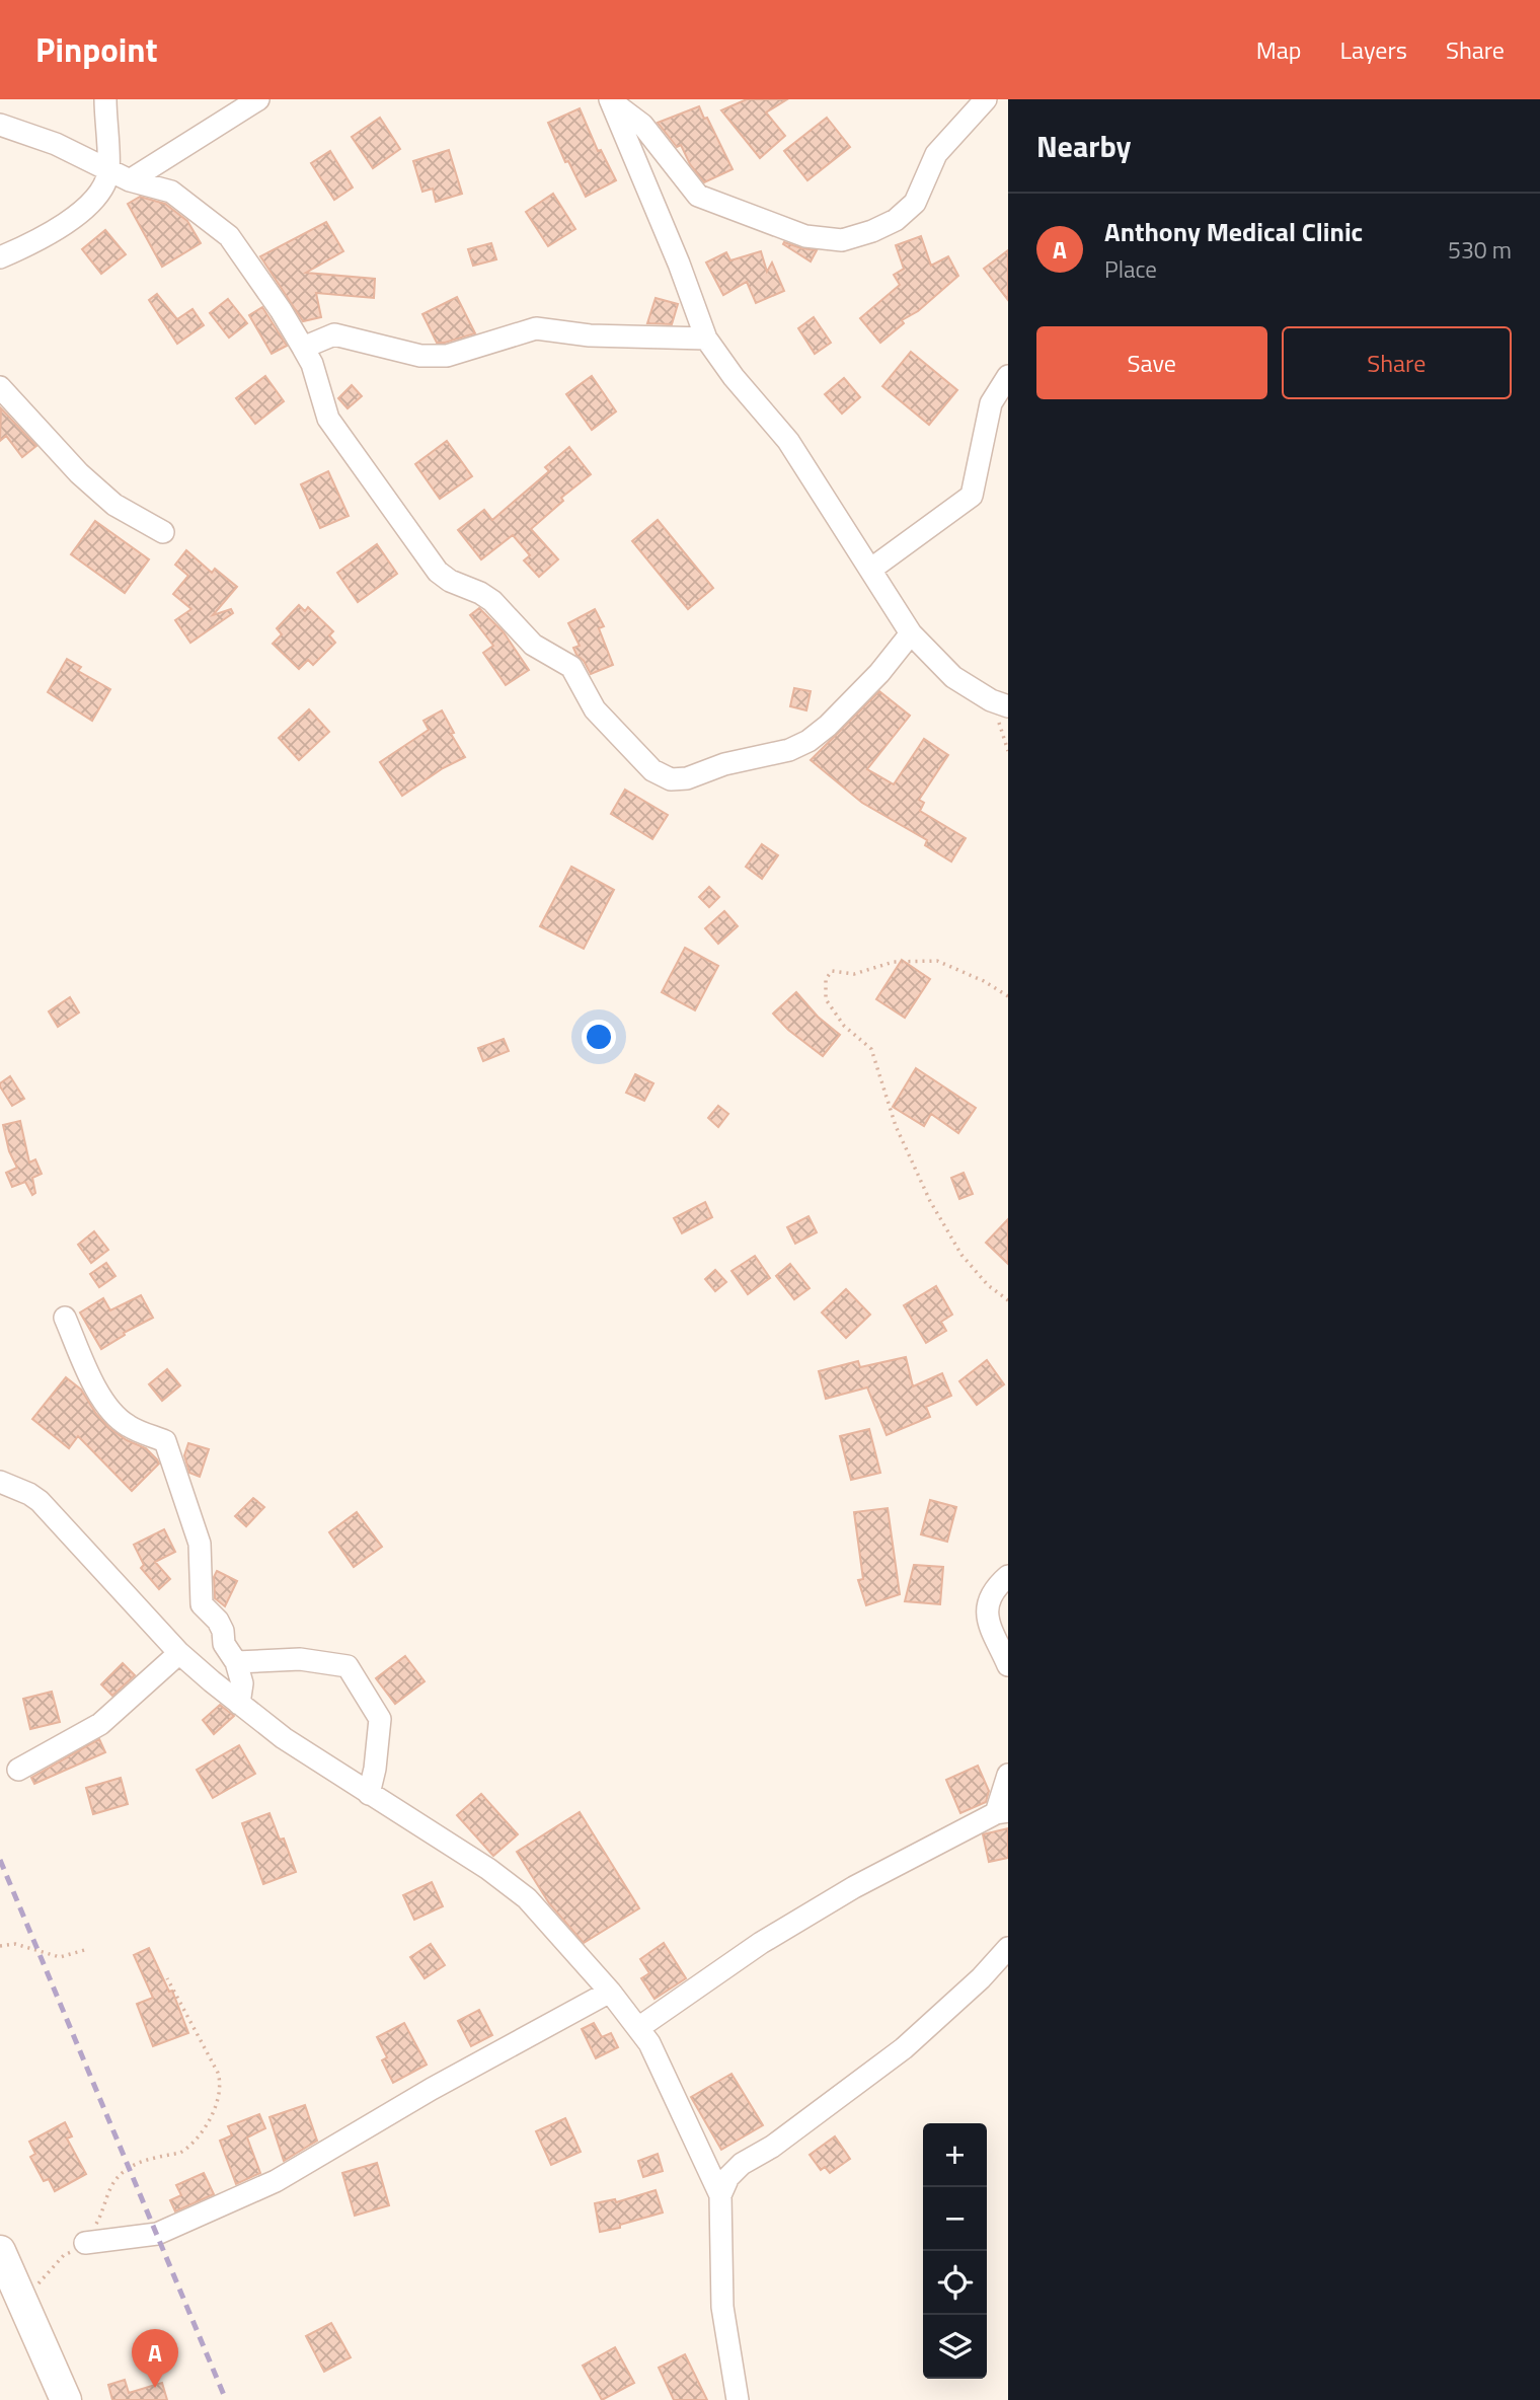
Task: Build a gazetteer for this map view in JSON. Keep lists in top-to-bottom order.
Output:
{
  "page": {
    "header": "Pinpoint",
    "nav": ["Map", "Layers", "Share"],
    "heading": "Nearby",
    "list": [
      {
        "mark": "A",
        "name": "Anthony Medical Clinic",
        "note": "Place",
        "value": "530 m"
      }
    ],
    "buttons": ["Save", "Share"],
    "map_buttons": ["+", "−"],
    "pins": "A"
  }
}
